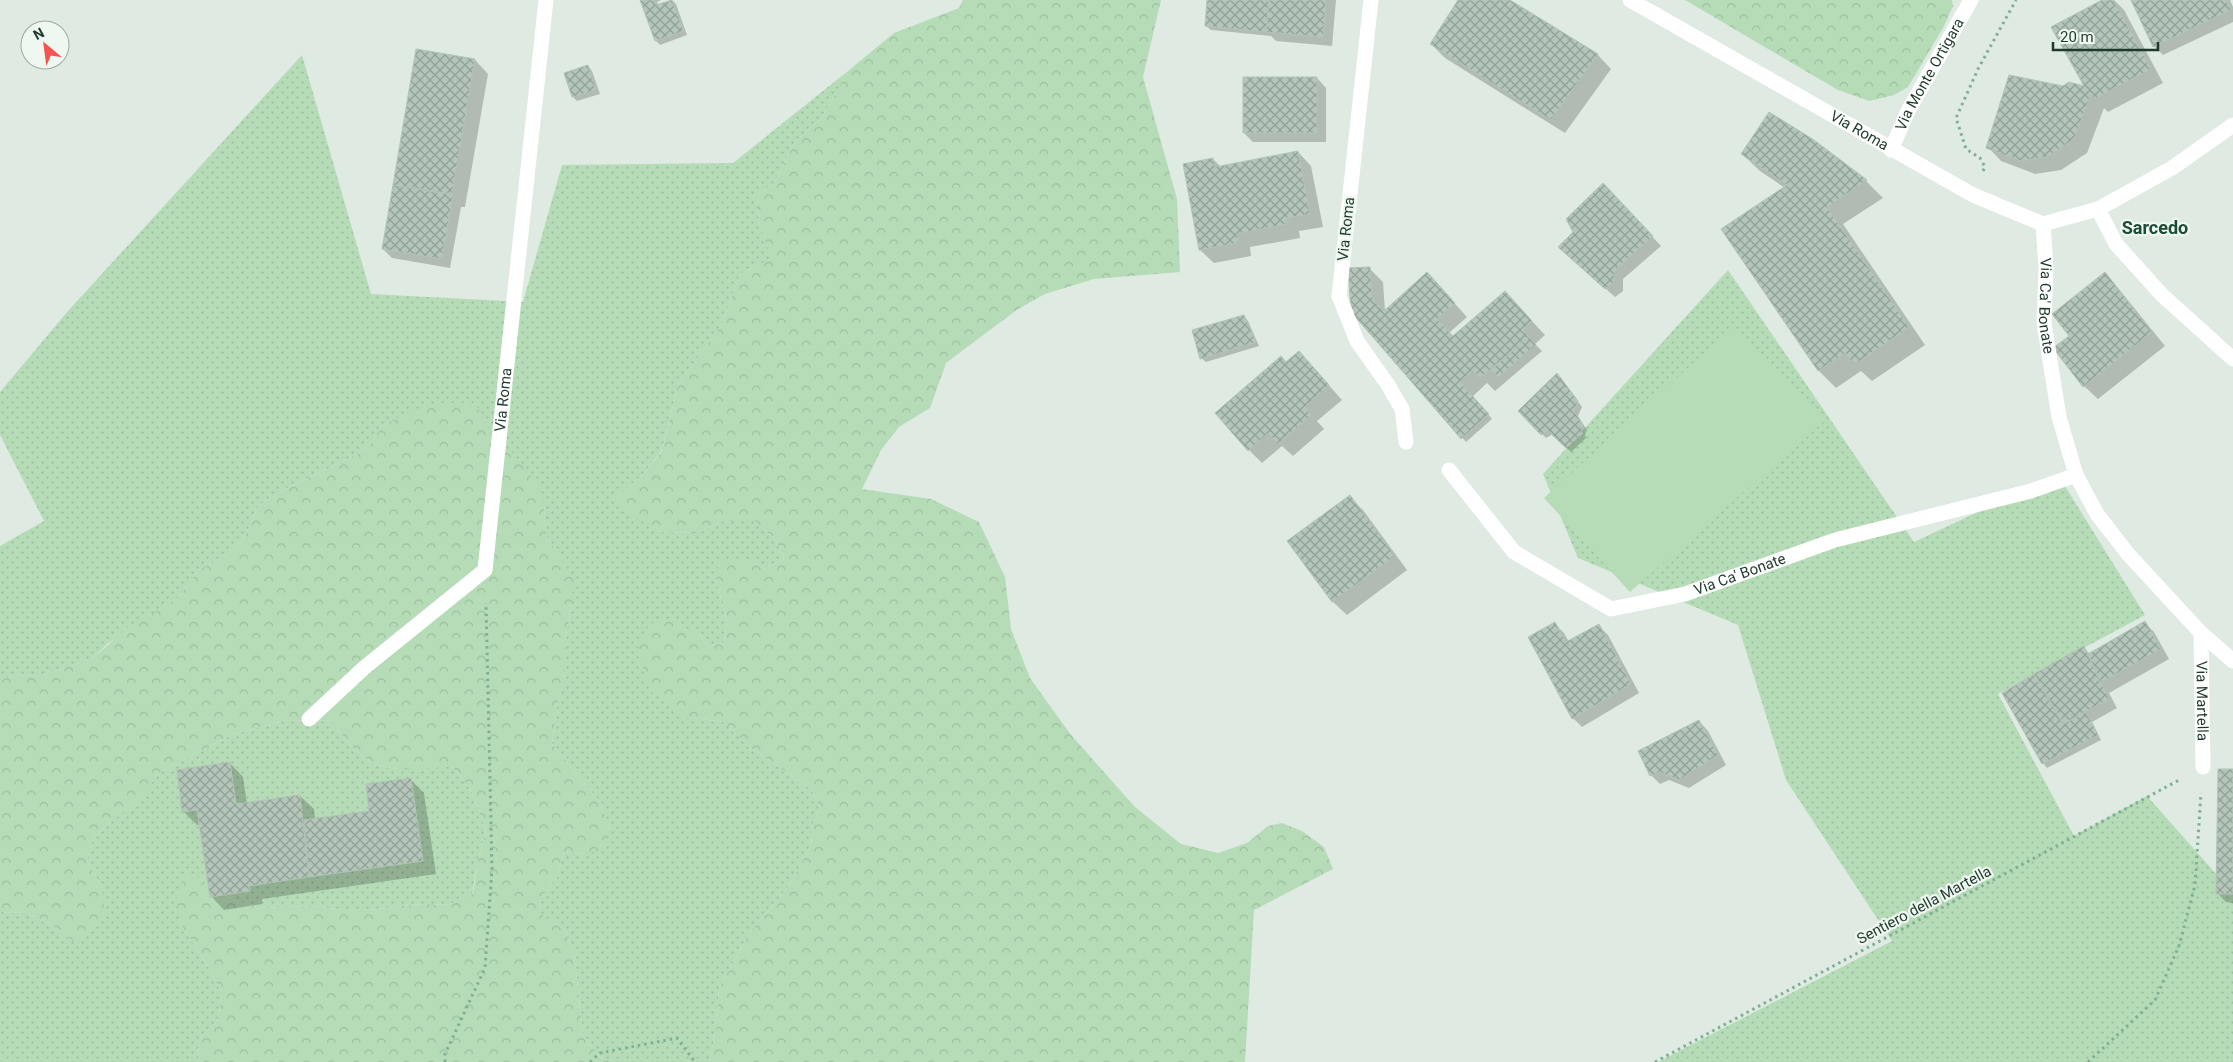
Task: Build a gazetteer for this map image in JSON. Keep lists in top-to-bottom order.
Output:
{
  "streets": {
    "street": [
      "Via Monte Ortigara",
      "Via Roma",
      "Via Ca' Bonate",
      "Via Martella"
    ],
    "path": ["Sentiero della Martella"]
  },
  "crossings": [
    ["Via Monte Ortigara", "Via Roma"],
    ["Via Roma", "Via Ca' Bonate"],
    ["Via Ca' Bonate", "Via Martella"],
    ["Via Martella", "Sentiero della Martella"]
  ],
  "districts": ["Sarcedo"],
  "scale_bar": "20 m",
  "north": "top left"
}
